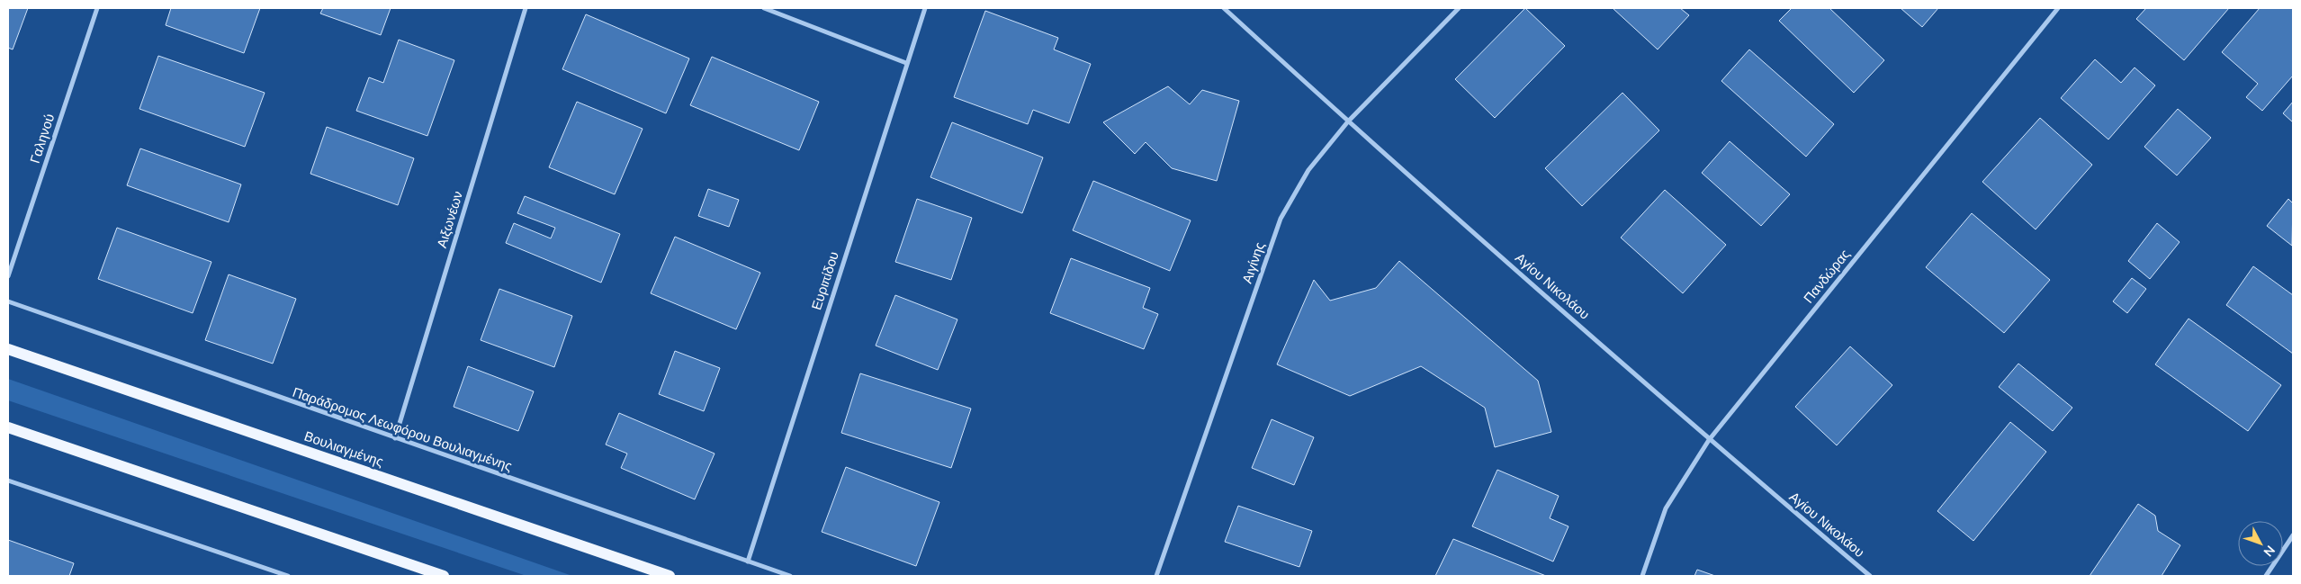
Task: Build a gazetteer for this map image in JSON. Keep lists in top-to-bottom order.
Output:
{
  "streets": {
    "main road": ["Βουλιαγμένης"],
    "street": [
      "Γαληνού",
      "Αιξωνέων",
      "Αιγίνης",
      "Πανδώρας",
      "Ευριπίδου",
      "Αγίου Νικολάου",
      "Παράδρομος Λεωφόρου Βουλιαγμένης"
    ]
  },
  "crossings": [
    ["Αιξωνέων", "Παράδρομος Λεωφόρου Βουλιαγμένης"],
    ["Αιγίνης", "Αγίου Νικολάου"],
    ["Πανδώρας", "Αγίου Νικολάου"],
    ["Ευριπίδου", "Παράδρομος Λεωφόρου Βουλιαγμένης"]
  ],
  "north": "bottom right"
}
